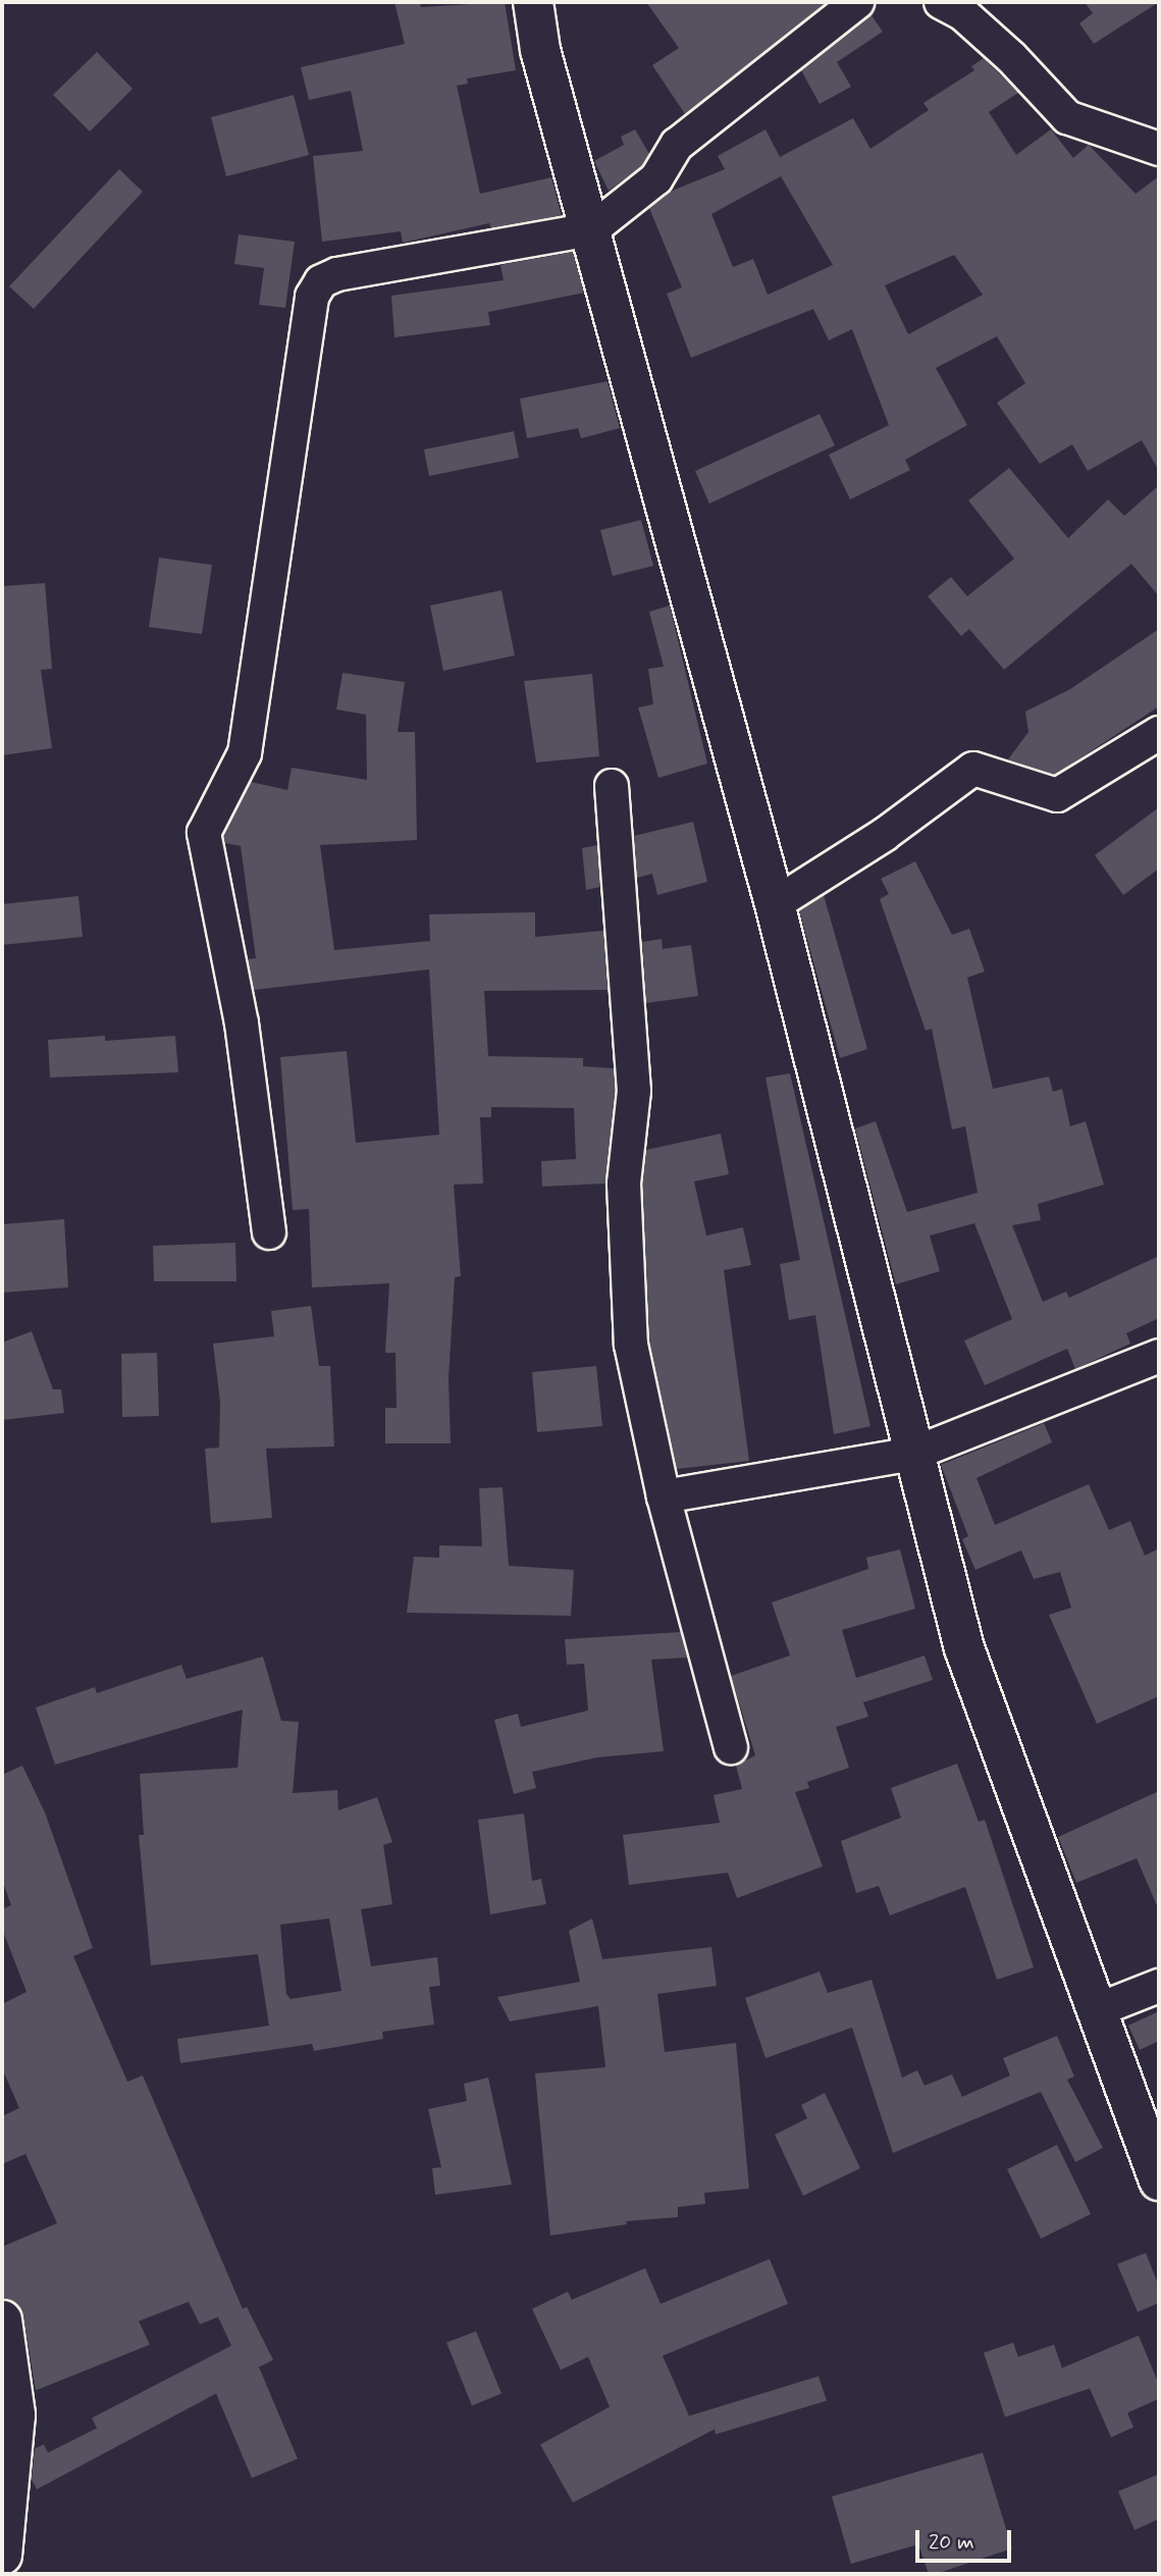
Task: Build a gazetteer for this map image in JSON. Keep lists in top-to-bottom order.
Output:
{
  "scale_bar": "20 m"
}
